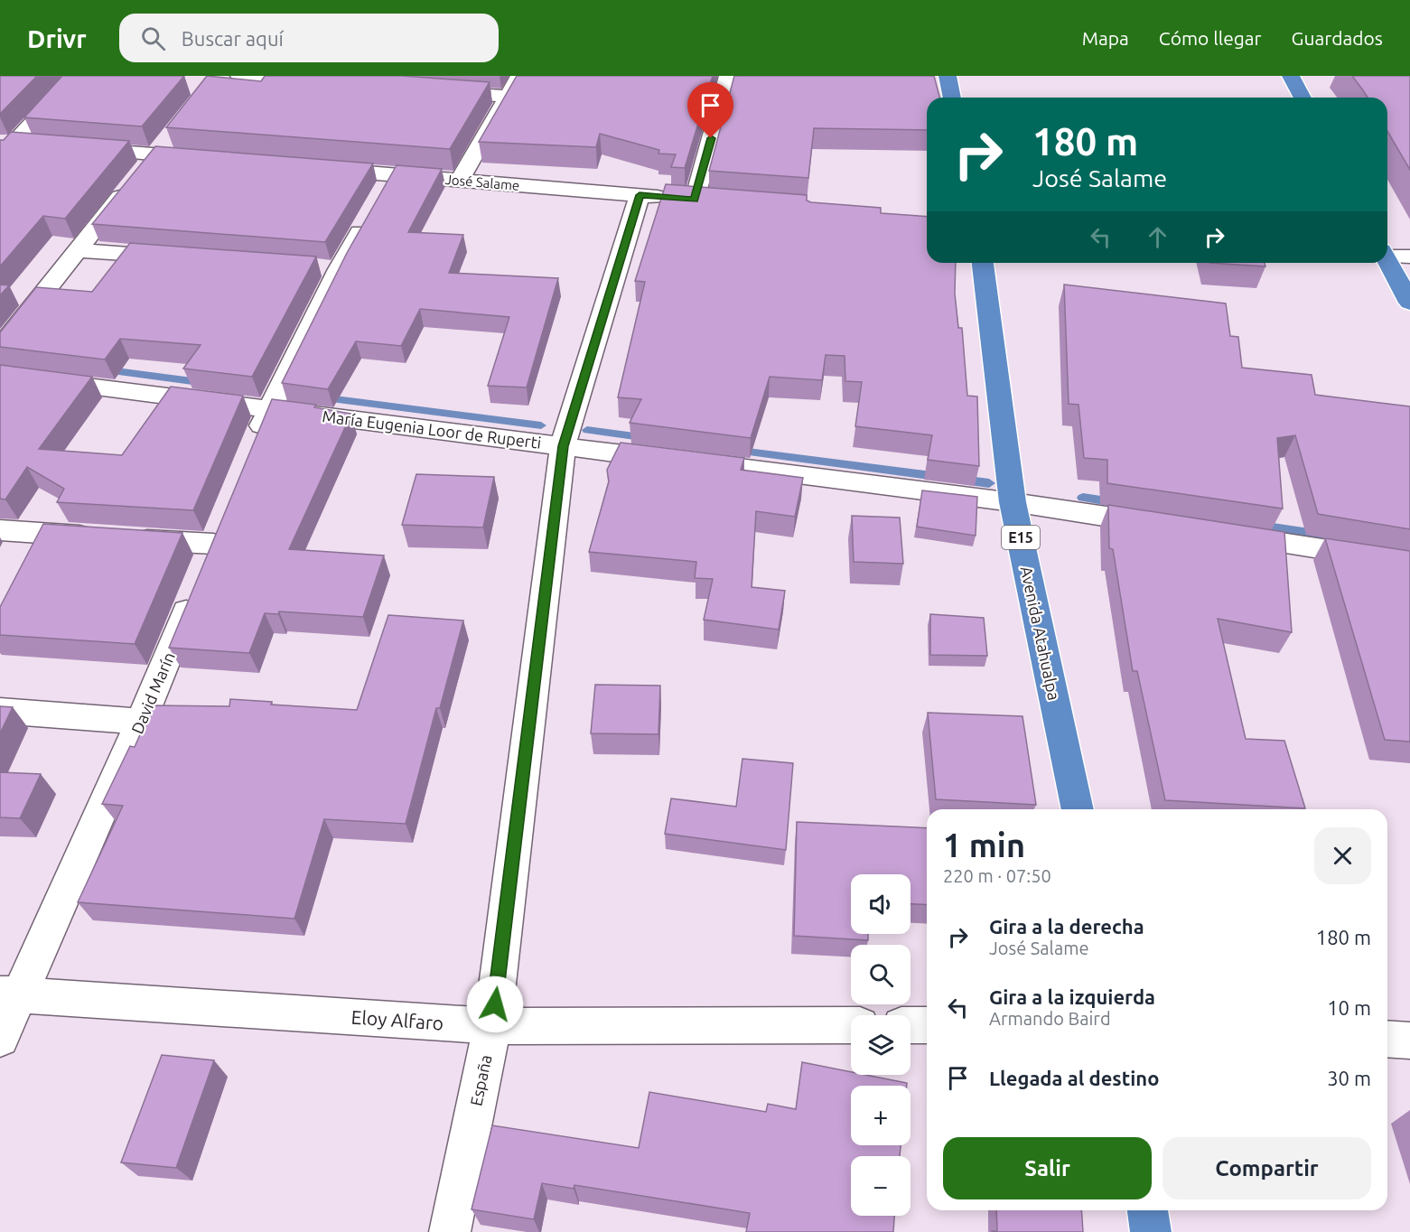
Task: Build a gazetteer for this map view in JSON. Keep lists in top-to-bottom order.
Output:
{
  "streets": {
    "highway": ["E15", "Avenida Atahualpa"],
    "street": [
      "José Salame",
      "María Eugenia Loor de Ruperti",
      "David Marín",
      "Eloy Alfaro",
      "España"
    ]
  },
  "crossings": [
    ["José Salame", "España"],
    ["María Eugenia Loor de Ruperti", "Avenida Atahualpa"],
    ["María Eugenia Loor de Ruperti", "España"],
    ["David Marín", "Eloy Alfaro"],
    ["Eloy Alfaro", "España"]
  ],
  "page": {
    "header": "Drivr",
    "search": "Buscar aquí",
    "nav": ["Mapa", "Cómo llegar", "Guardados"],
    "turn": ["180 m", "José Salame"],
    "heading": ["1 min", "220 m · 07:50"],
    "map_buttons": ["+", "−"],
    "list": [
      {
        "name": "Gira a la derecha",
        "note": "José Salame",
        "value": "180 m"
      },
      {
        "name": "Gira a la izquierda",
        "note": "Armando Baird",
        "value": "10 m"
      },
      {
        "name": "Llegada al destino",
        "value": "30 m"
      }
    ],
    "buttons": ["Salir", "Compartir"]
  }
}
